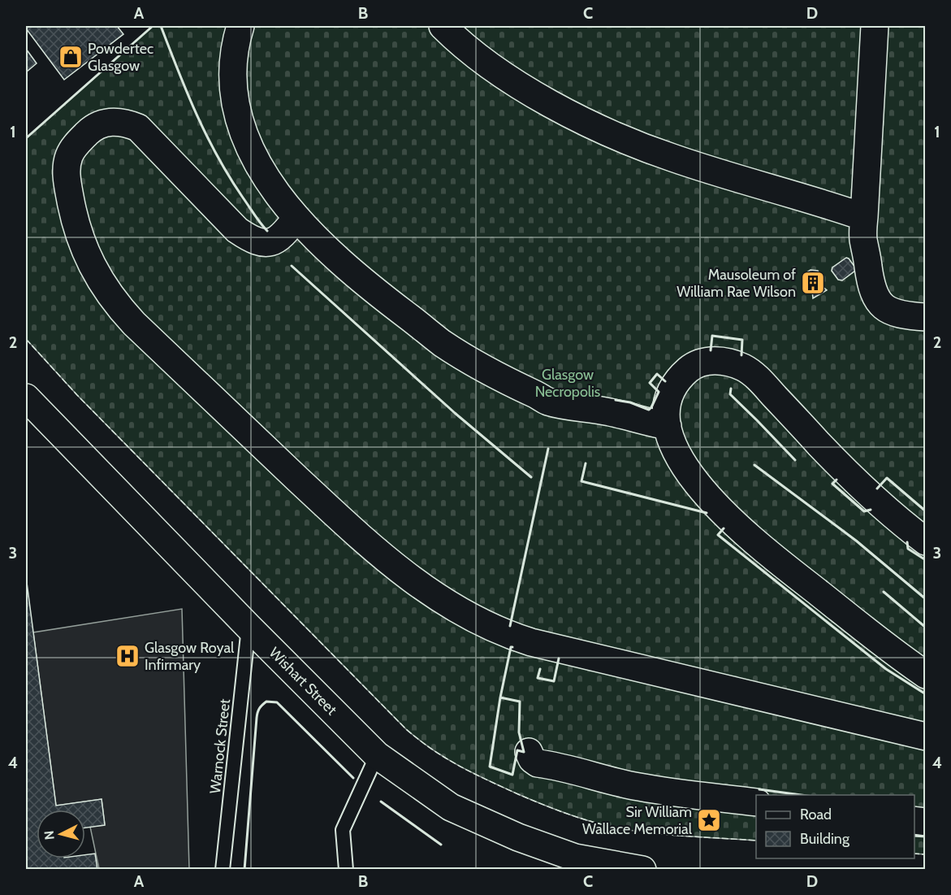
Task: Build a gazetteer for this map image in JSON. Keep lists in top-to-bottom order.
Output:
{
  "streets": {
    "street": ["Wishart Street"],
    "lane": ["Warnock Street"]
  },
  "crossings": [
    ["Wishart Street", "Warnock Street"]
  ],
  "parks": ["Glasgow Necropolis"],
  "places": {
    "shop": ["Powdertec Glasgow"],
    "building": ["Mausoleum of William Rae Wilson"],
    "hospital": ["Glasgow Royal Infirmary"],
    "place": ["Sir William Wallace Memorial"]
  },
  "legend": ["Road", "Building"],
  "north": "left",
  "grid": {
    "columns": [
      "A",
      "B",
      "C",
      "D"
    ],
    "rows": [
      "1",
      "2",
      "3",
      "4"
    ]
  }
}
